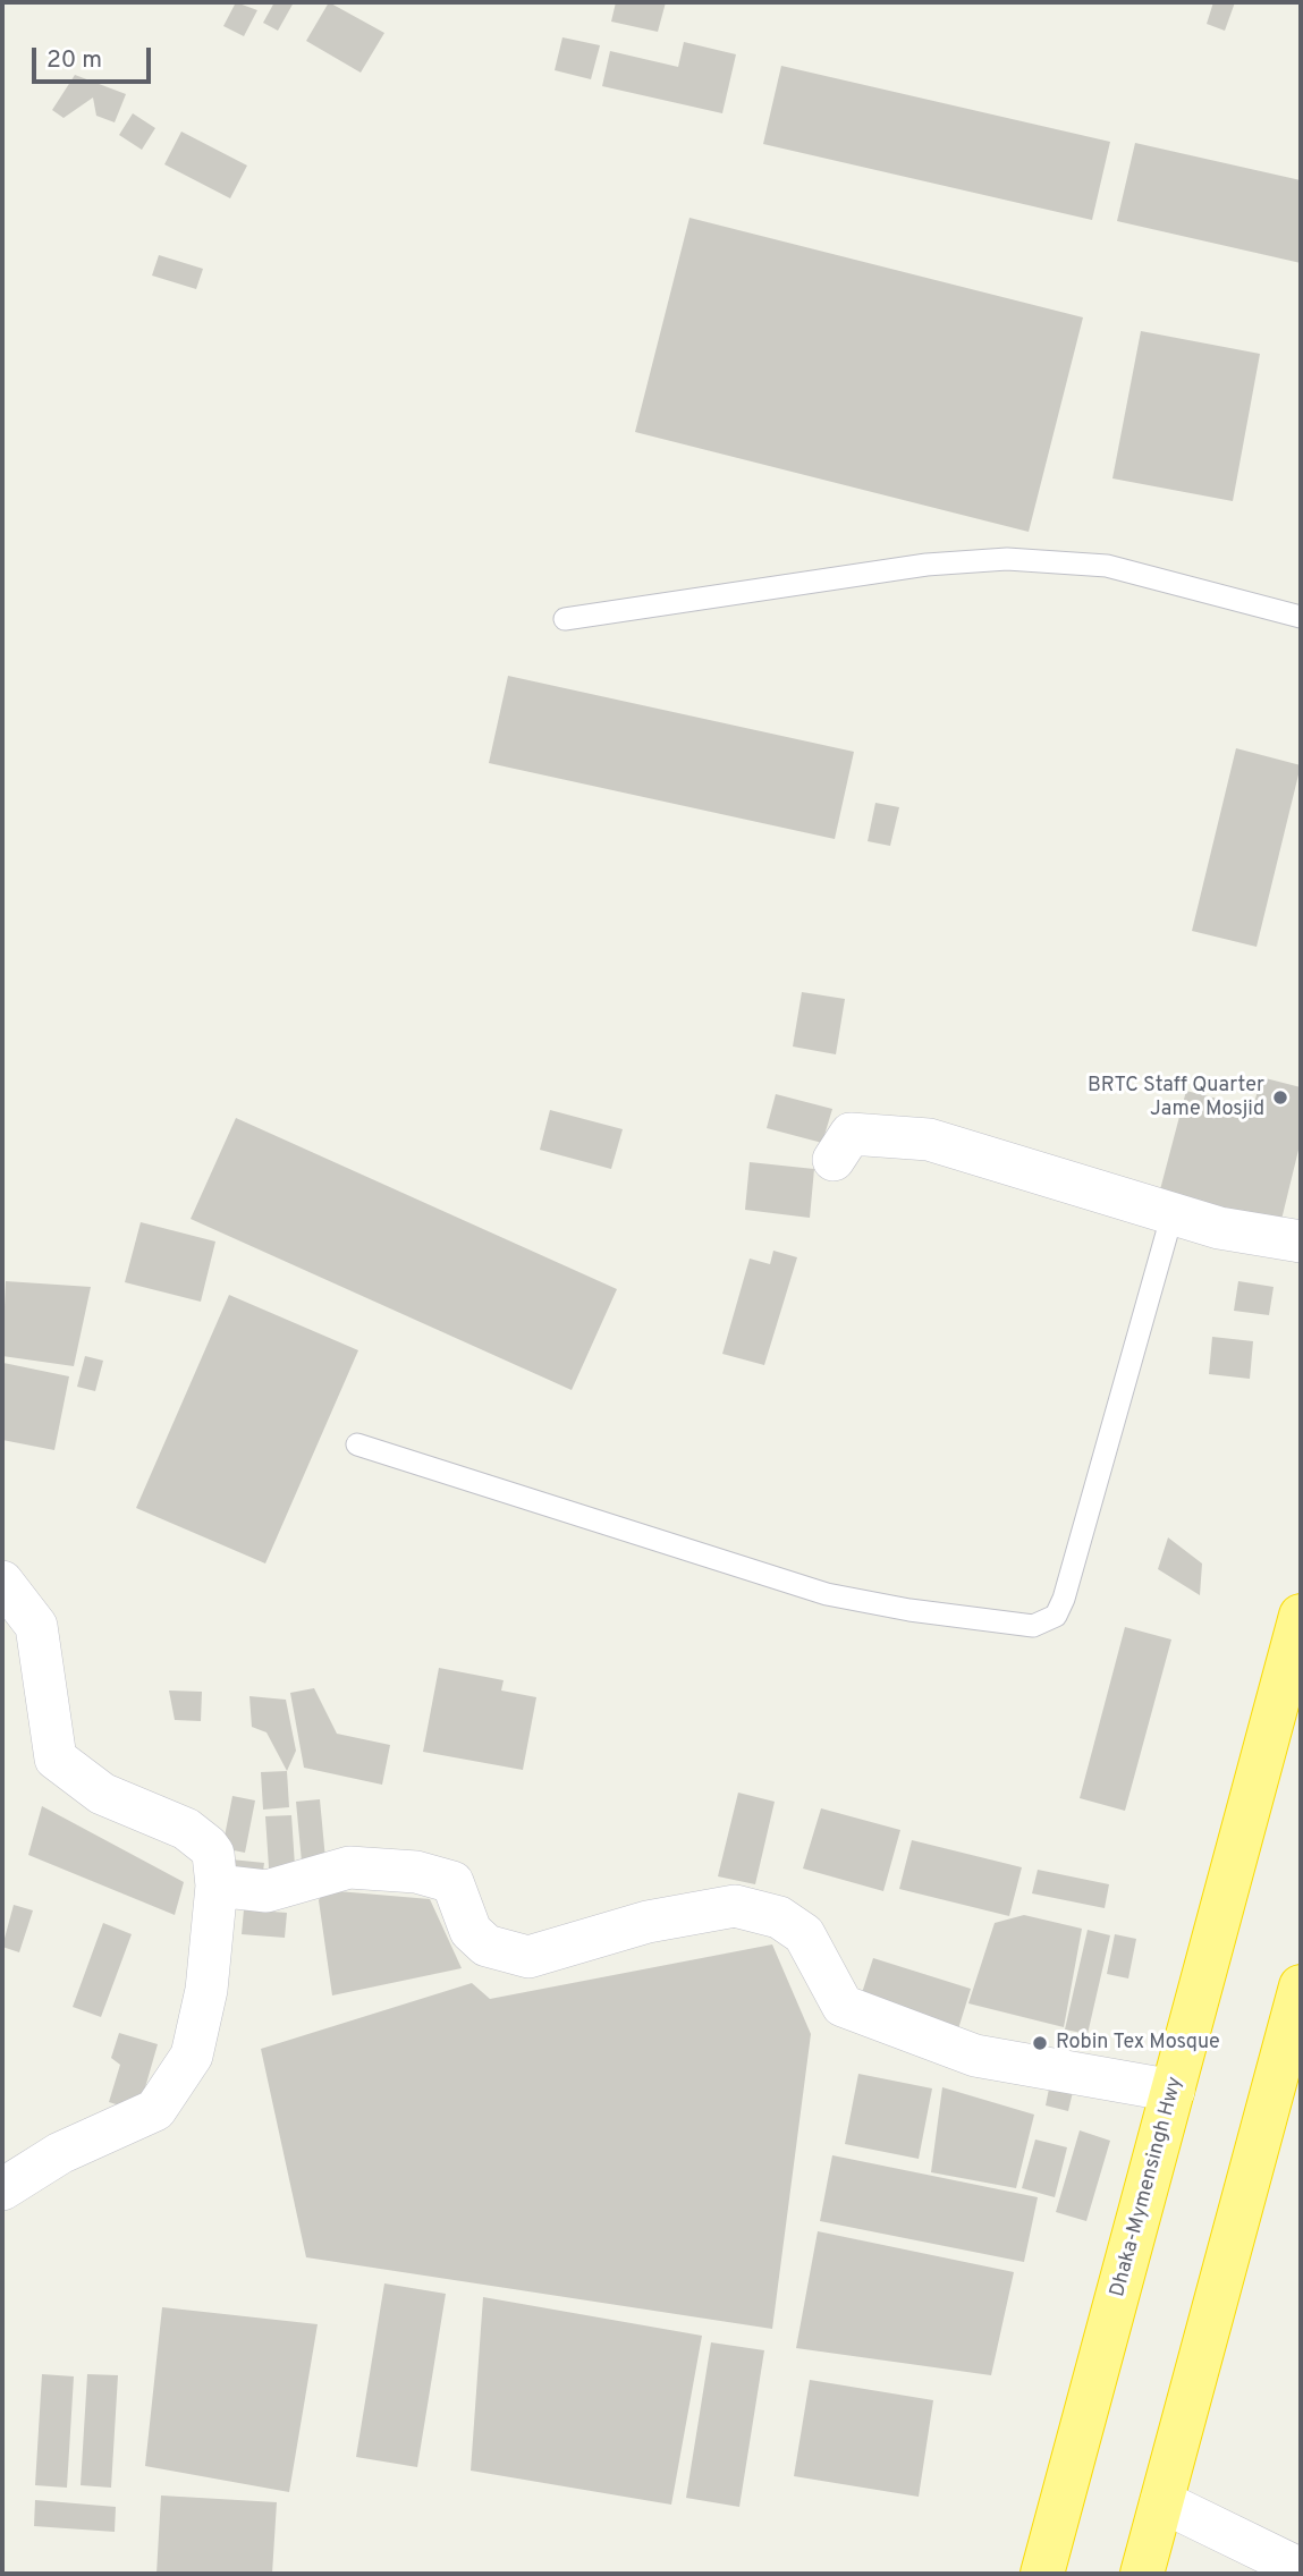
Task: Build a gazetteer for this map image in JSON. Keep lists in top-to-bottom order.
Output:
{
  "streets": {
    "highway": ["Dhaka-Mymensingh Hwy"]
  },
  "places": ["BRTC Staff Quarter Jame Mosjid", "Robin Tex Mosque"],
  "scale_bar": "20 m"
}
